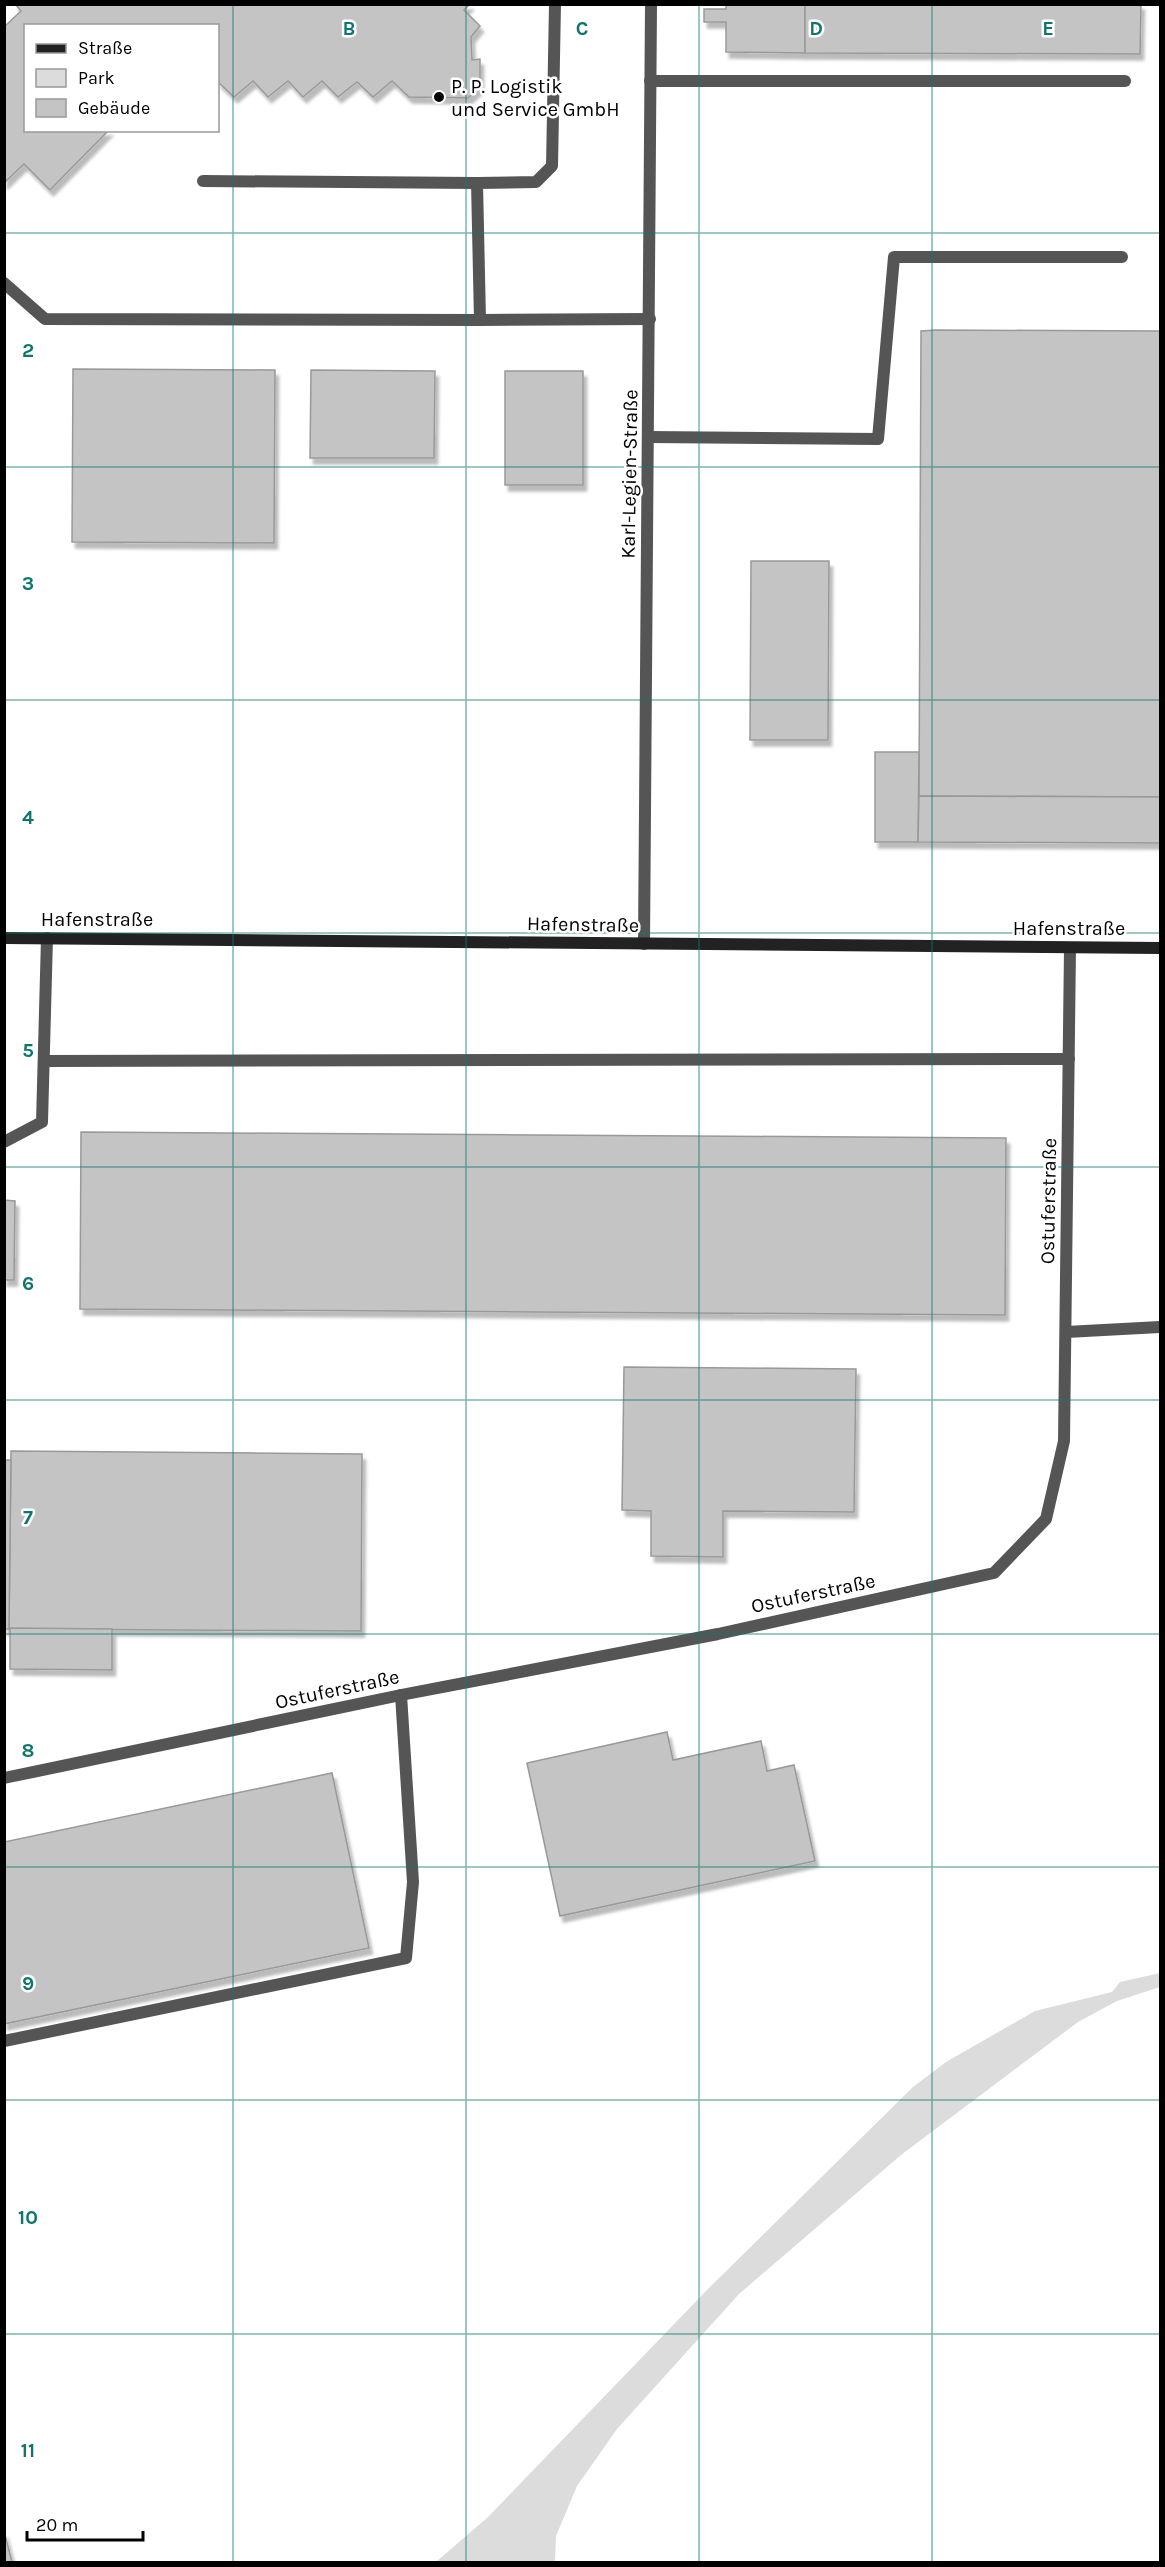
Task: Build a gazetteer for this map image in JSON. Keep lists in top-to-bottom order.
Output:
{
  "streets": {
    "street": ["Karl-Legien-Straße", "Hafenstraße", "Ostuferstraße"]
  },
  "crossings": [
    ["Karl-Legien-Straße", "Hafenstraße"],
    ["Hafenstraße", "Ostuferstraße"]
  ],
  "places": ["P. P. Logistik und Service GmbH"],
  "legend": ["Straße", "Park", "Gebäude"],
  "scale_bar": "20 m",
  "grid": {
    "columns": [
      "B",
      "C",
      "D",
      "E"
    ],
    "rows": [
      "2",
      "3",
      "4",
      "5",
      "6",
      "7",
      "8",
      "9",
      "10",
      "11"
    ]
  }
}
